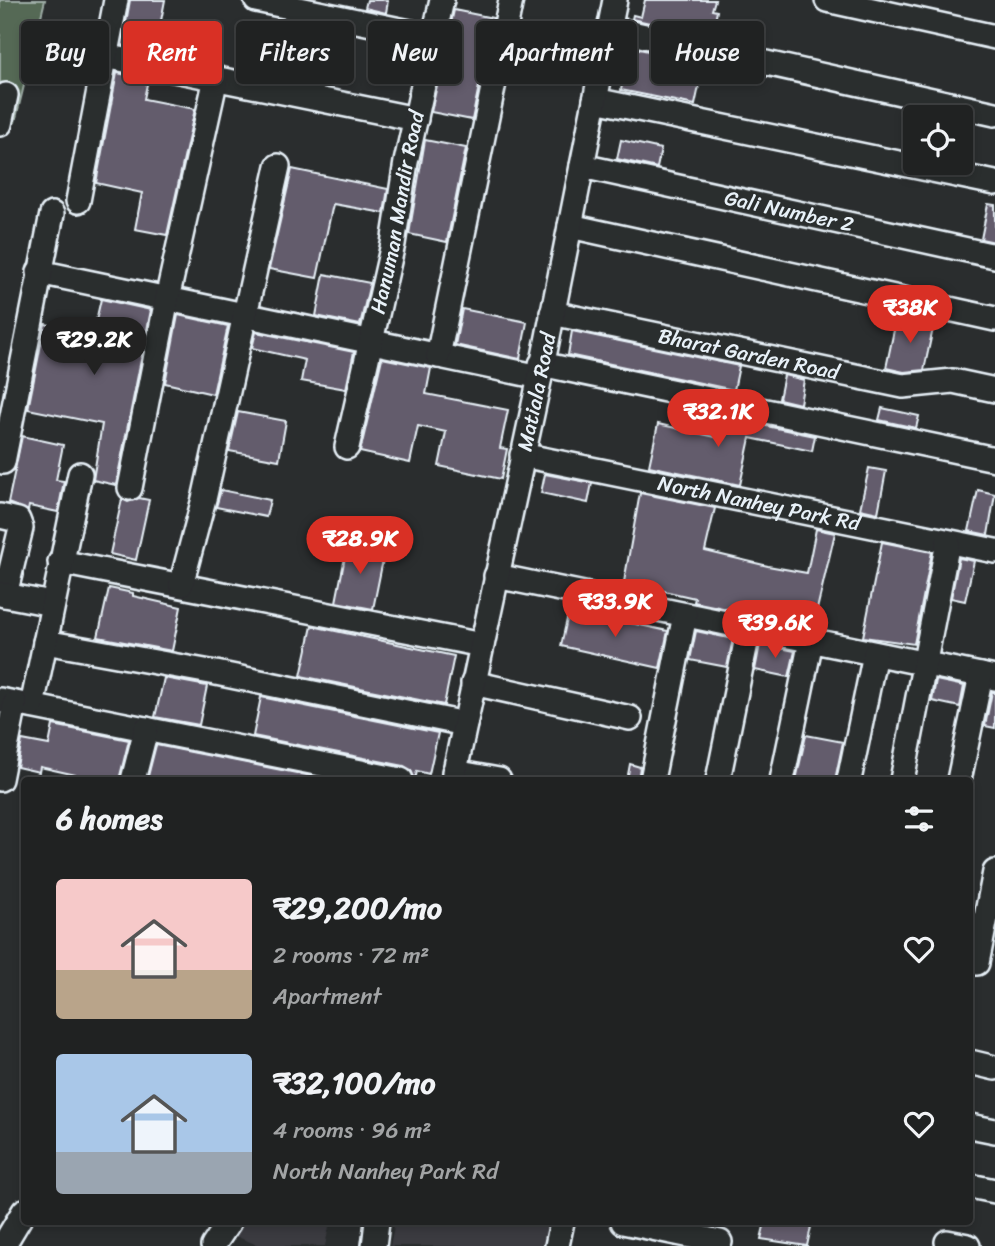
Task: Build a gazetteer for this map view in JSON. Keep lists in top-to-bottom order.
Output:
{
  "streets": {
    "street": [
      "Gali Number 2",
      "Hanuman Mandir Road",
      "Bharat Garden Road",
      "Matiala Road",
      "North Nanhey Park Rd"
    ]
  },
  "crossings": [
    ["Gali Number 2", "Matiala Road"],
    ["Bharat Garden Road", "Matiala Road"],
    ["Matiala Road", "North Nanhey Park Rd"]
  ],
  "page": {
    "chip": [
      "Buy",
      "Rent",
      "Filters",
      "New",
      "Apartment",
      "House"
    ],
    "price": [
      "₹38K",
      "₹29.2K",
      "₹32.1K",
      "₹28.9K",
      "₹33.9K",
      "₹39.6K"
    ],
    "heading": "6 homes",
    "list": [
      {
        "name": "₹29,200/mo",
        "note": "2 rooms · 72 m² · Apartment"
      },
      {
        "name": "₹32,100/mo",
        "note": "4 rooms · 96 m² · North Nanhey Park Rd"
      }
    ]
  }
}
